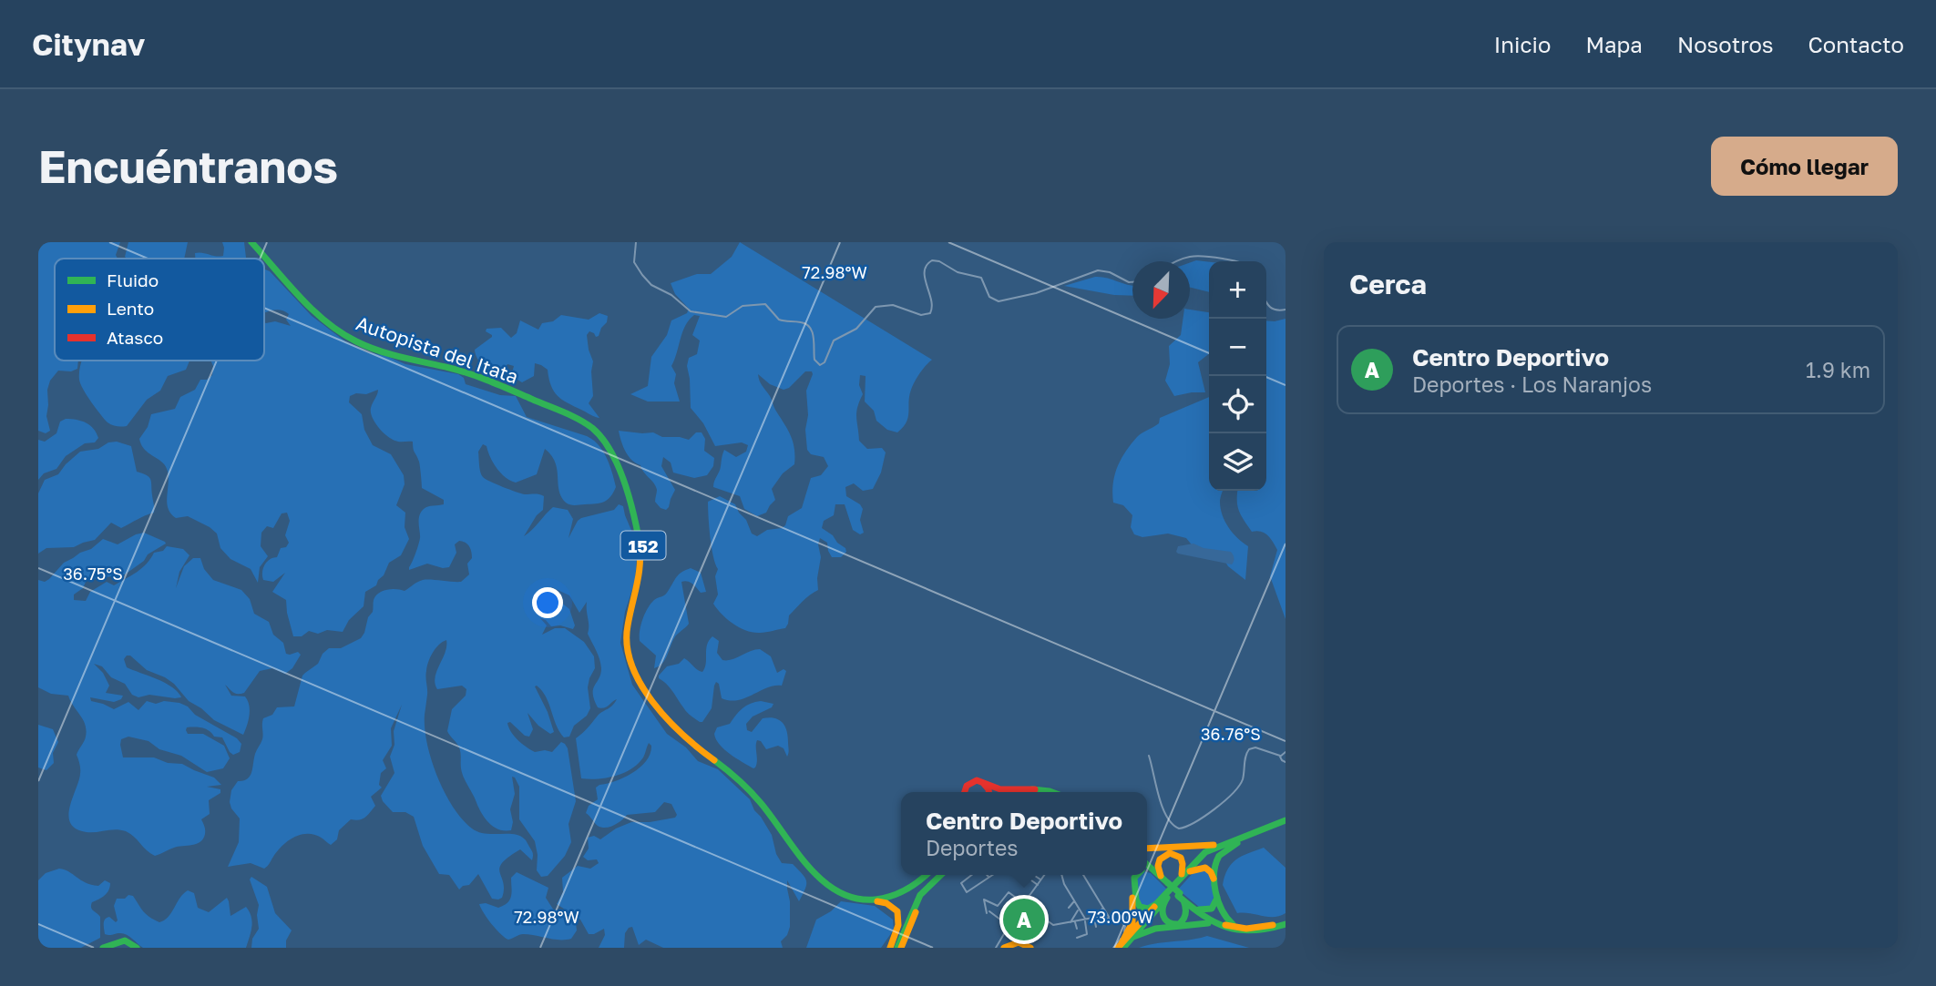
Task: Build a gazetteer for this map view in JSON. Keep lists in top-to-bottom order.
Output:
{
  "streets": {
    "main road": ["Autopista del Itata", "152"]
  },
  "legend": ["Fluido", "Lento", "Atasco"],
  "north": "bottom left",
  "page": {
    "header": "Citynav",
    "nav": [
      "Inicio",
      "Mapa",
      "Nosotros",
      "Contacto"
    ],
    "buttons": "Cómo llegar",
    "title": "Encuéntranos",
    "heading": "Cerca",
    "map_buttons": ["+", "−"],
    "list": [
      {
        "mark": "A",
        "name": "Centro Deportivo",
        "note": "Deportes · Los Naranjos",
        "value": "1.9 km"
      }
    ],
    "popup": ["Centro Deportivo", "Deportes"],
    "pins": "A"
  },
  "coordinates": [
    "72.98°W",
    "36.75°S",
    "36.76°S",
    "73.00°W"
  ]
}
